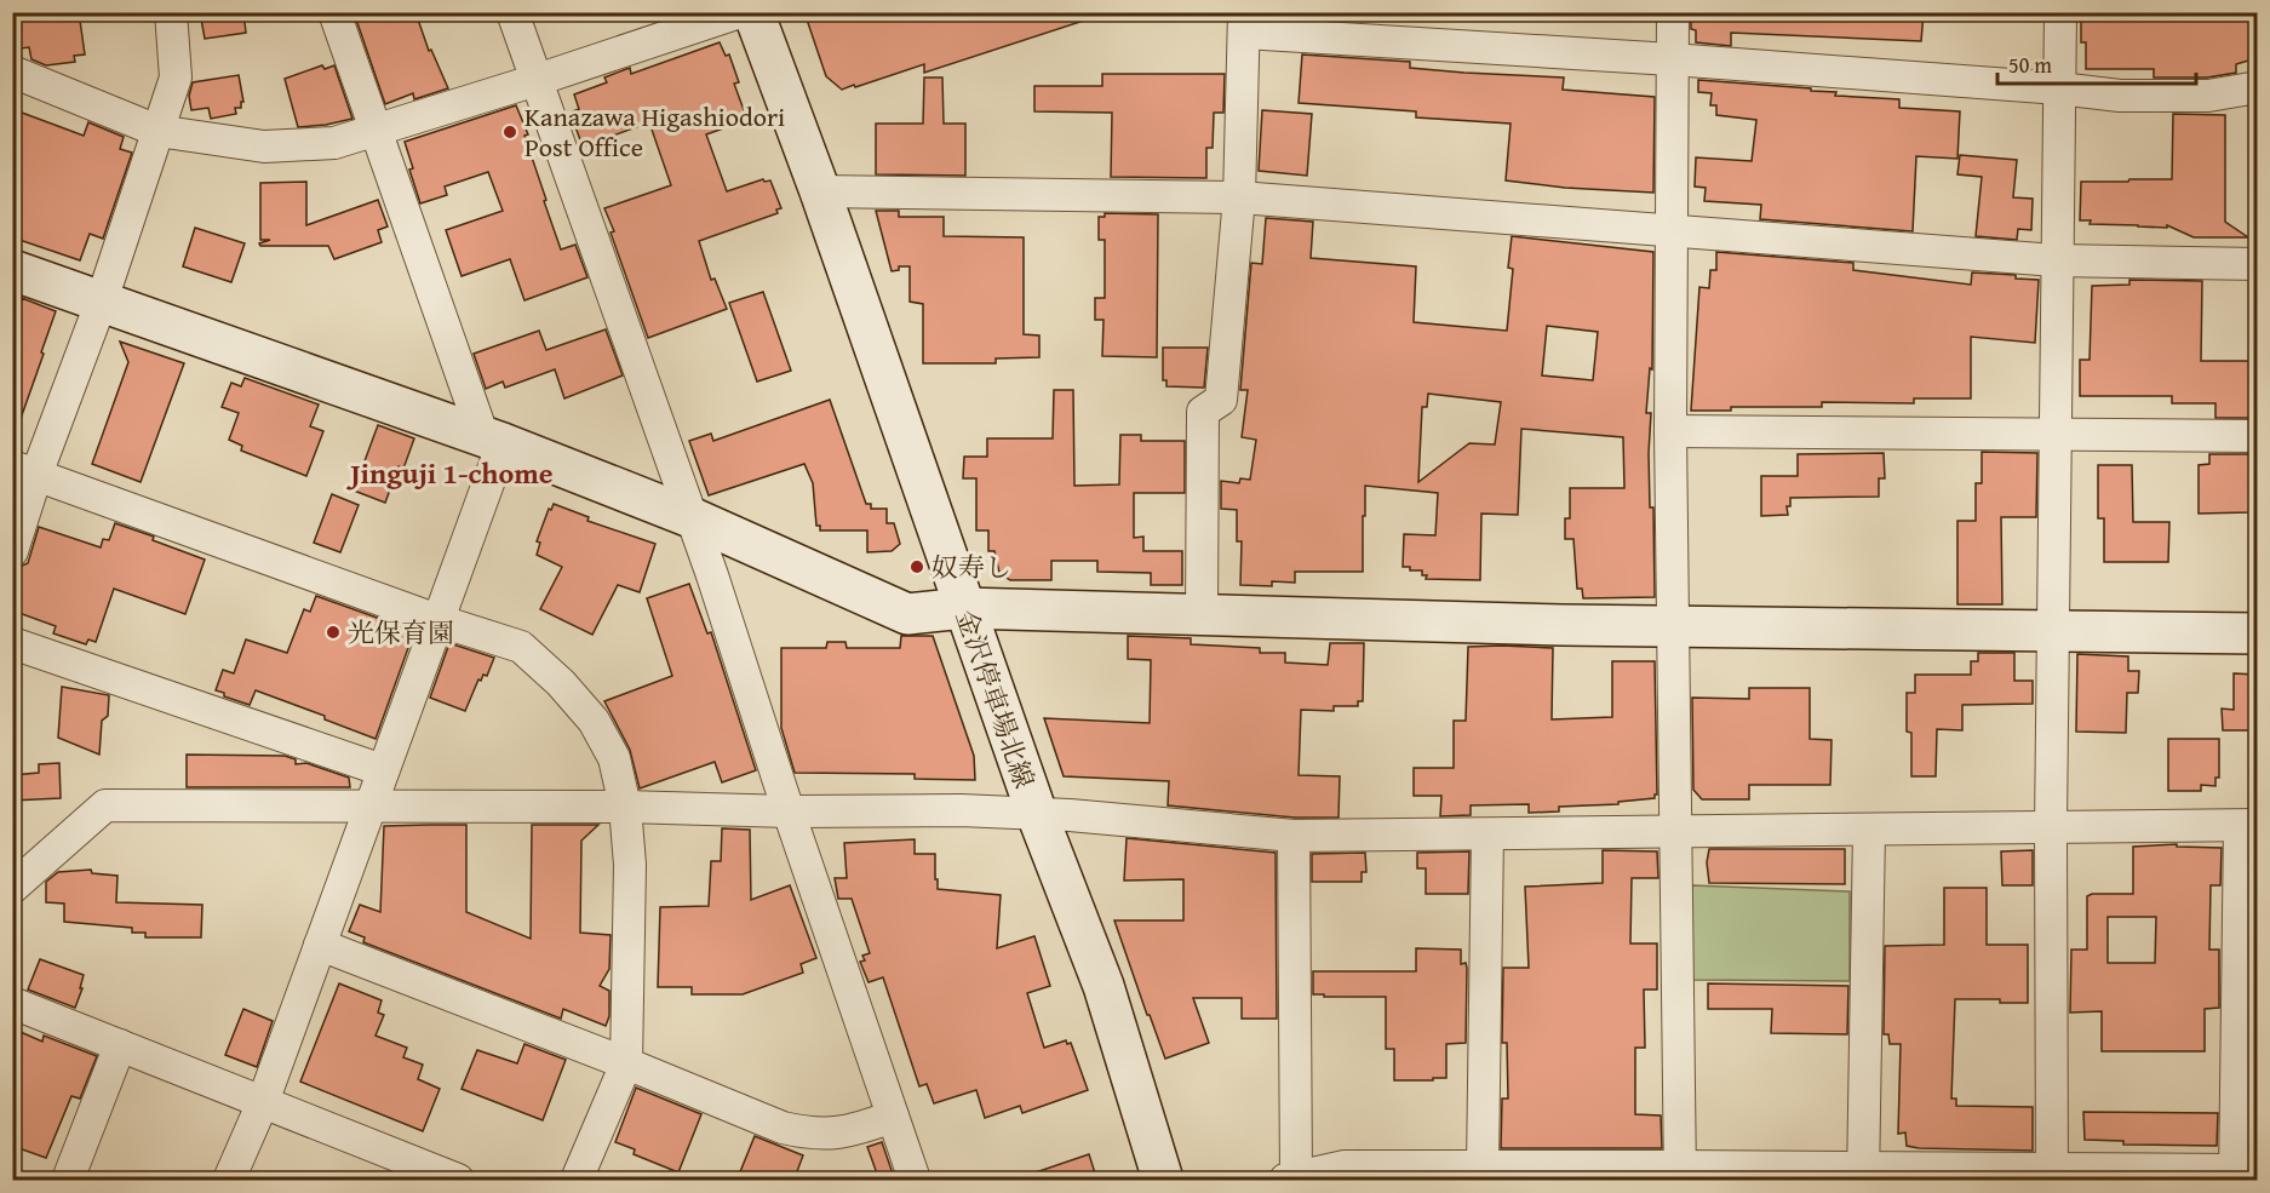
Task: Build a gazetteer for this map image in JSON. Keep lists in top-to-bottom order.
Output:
{
  "streets": {
    "street": ["金沢停車場北線"]
  },
  "districts": ["Jinguji 1-chome"],
  "places": ["Kanazawa Higashiodori Post Office", "奴寿し", "光保育園"],
  "scale_bar": "50 m"
}
